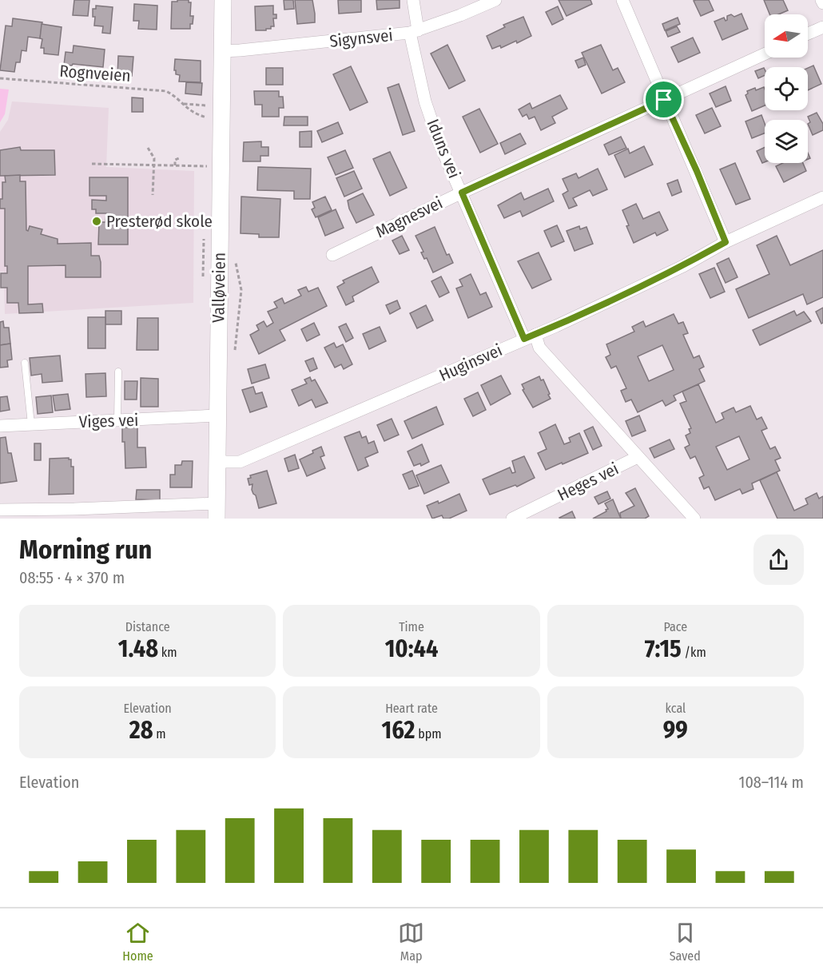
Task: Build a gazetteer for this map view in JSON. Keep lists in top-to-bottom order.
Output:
{
  "streets": {
    "main road": ["Valløveien"],
    "street": [
      "Sigynsvei",
      "Iduns vei",
      "Magnesvei",
      "Huginsvei",
      "Viges vei",
      "Heges vei"
    ],
    "path": ["Rognveien"]
  },
  "crossings": [
    ["Sigynsvei", "Iduns vei"],
    ["Sigynsvei", "Valløveien"],
    ["Rognveien", "Valløveien"],
    ["Iduns vei", "Magnesvei"],
    ["Iduns vei", "Huginsvei"],
    ["Iduns vei", "Heges vei"],
    ["Valløveien", "Huginsvei"],
    ["Valløveien", "Viges vei"]
  ],
  "places": ["Presterød skole"],
  "north": "left",
  "page": {
    "heading": ["Morning run", "08:55 · 4 × 370 m"],
    "stats": [
      ["Distance", "1.48 km"],
      ["Time", "10:44"],
      ["Pace", "7:15 /km"],
      ["Elevation", "28 m"],
      ["Heart rate", "162 bpm"],
      ["kcal", "99"]
    ],
    "chart": ["Elevation", "108–114 m"],
    "tabs": ["Home", "Map", "Saved"]
  }
}
